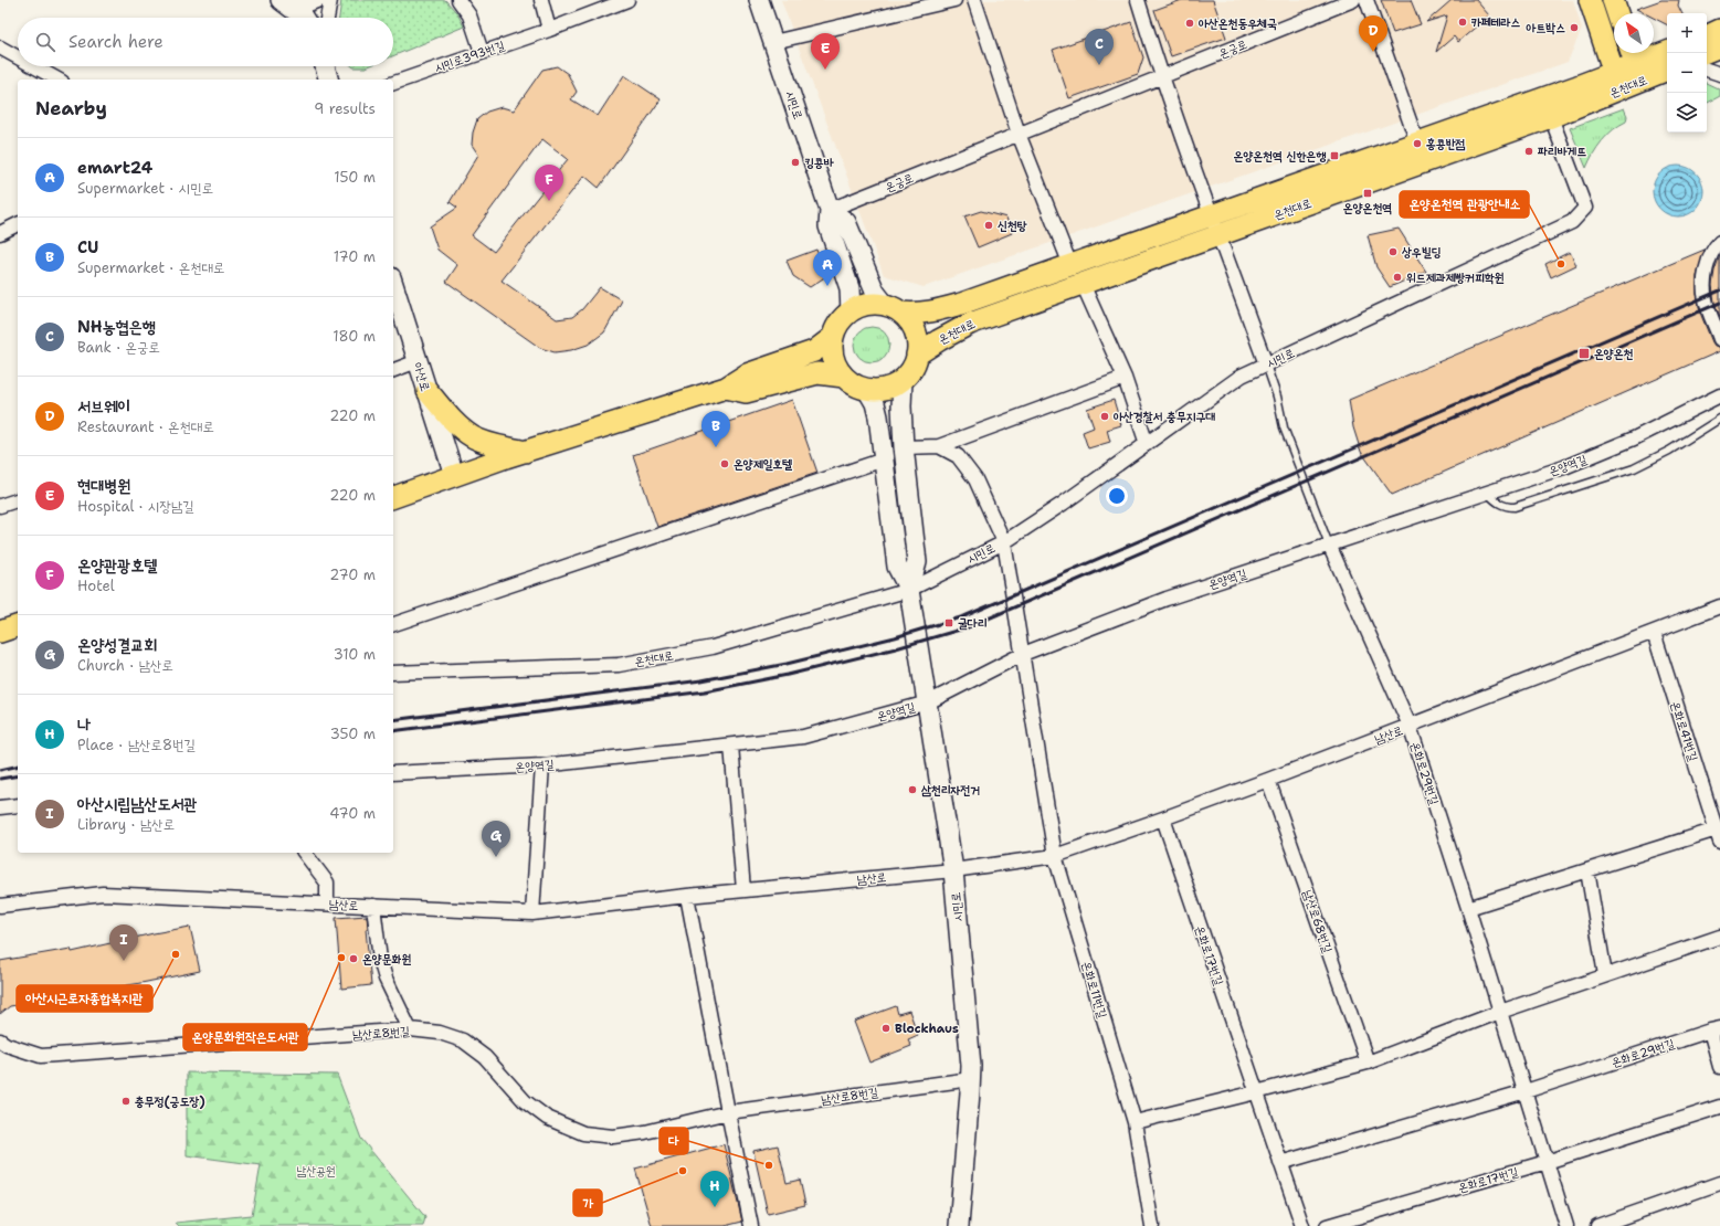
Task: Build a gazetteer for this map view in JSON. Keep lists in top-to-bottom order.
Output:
{
  "streets": {
    "main road": ["온천대로", "시민로", "아산로"],
    "street": [
      "온궁로",
      "시민로393번길",
      "온양역길",
      "온화로41번길",
      "남산로",
      "온화로29번길",
      "남산로68번길",
      "온화로17번길",
      "온화로11번길",
      "남산로8번길"
    ]
  },
  "crossings": [
    ["온궁로", "시민로"],
    ["온천대로", "시민로"],
    ["시민로", "온양역길"],
    ["시민로", "남산로"],
    ["시민로", "남산로8번길"],
    ["온양역길", "온화로29번길"],
    ["온화로41번길", "남산로"],
    ["남산로", "온화로29번길"],
    ["남산로", "남산로68번길"],
    ["남산로", "온화로17번길"],
    ["남산로", "온화로11번길"],
    ["온화로29번길", "온화로17번길"]
  ],
  "parks": ["남산공원"],
  "places": {
    "other": [
      "카페테라스",
      "아산온천동우체국",
      "아트박스",
      "홍콩반점",
      "파리바게뜨",
      "킹콩바",
      "신천탕",
      "상우빌딩",
      "온양온천역 관광안내소",
      "위드제과제빵커피학원",
      "아산경찰서 충무지구대",
      "온양제일호텔",
      "삼천리자전거",
      "아산시근로자종합복지관",
      "온양문화원작은도서관",
      "온양문화원",
      "Blockhaus",
      "충무정(궁도장)",
      "다",
      "가"
    ],
    "transit": [
      "온양온천역 신한은행",
      "온양온천역",
      "온양온천",
      "굴다리"
    ]
  },
  "north": "top left",
  "page": {
    "map_buttons": ["+", "−"],
    "pins": [
      "D",
      "C",
      "E",
      "F",
      "A",
      "B",
      "G",
      "I",
      "H"
    ],
    "search": "Search here",
    "heading": ["Nearby", "9 results"],
    "list": [
      {
        "mark": "A",
        "name": "emart24",
        "note": "Supermarket · 시민로",
        "value": "150 m"
      },
      {
        "mark": "B",
        "name": "CU",
        "note": "Supermarket · 온천대로",
        "value": "170 m"
      },
      {
        "mark": "C",
        "name": "NH농협은행",
        "note": "Bank · 온궁로",
        "value": "180 m"
      },
      {
        "mark": "D",
        "name": "서브웨이",
        "note": "Restaurant · 온천대로",
        "value": "220 m"
      },
      {
        "mark": "E",
        "name": "현대병원",
        "note": "Hospital · 시장남길",
        "value": "220 m"
      },
      {
        "mark": "F",
        "name": "온양관광호텔",
        "note": "Hotel",
        "value": "270 m"
      },
      {
        "mark": "G",
        "name": "온양성결교회",
        "note": "Church · 남산로",
        "value": "310 m"
      },
      {
        "mark": "H",
        "name": "나",
        "note": "Place · 남산로8번길",
        "value": "350 m"
      },
      {
        "mark": "I",
        "name": "아산시립남산도서관",
        "note": "Library · 남산로",
        "value": "470 m"
      }
    ]
  }
}
